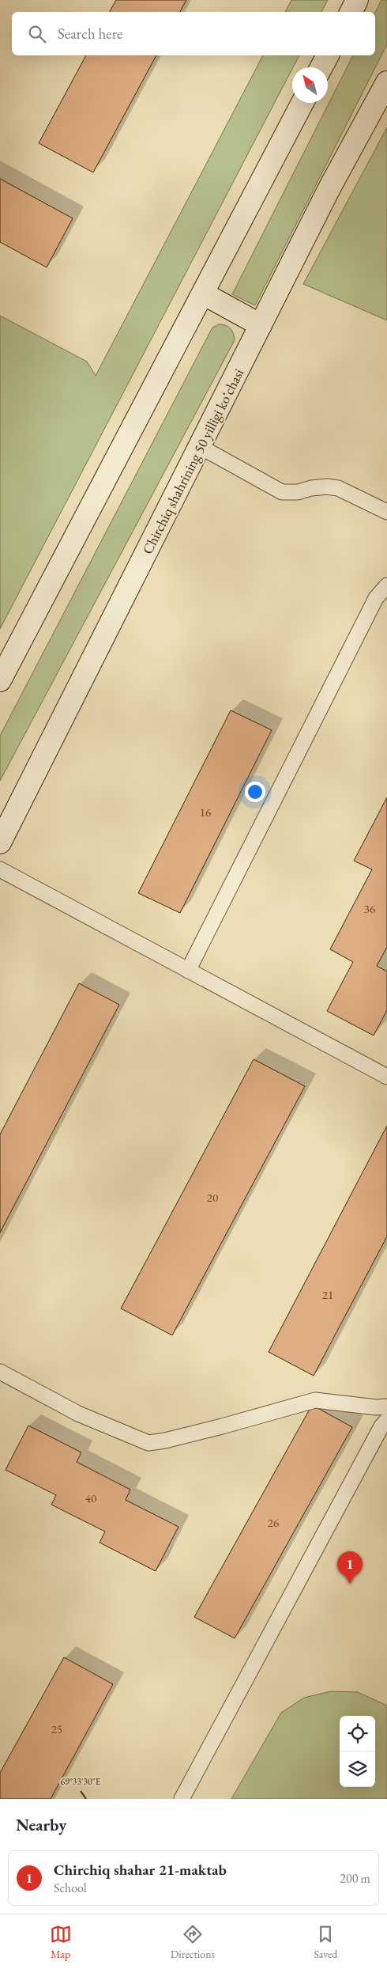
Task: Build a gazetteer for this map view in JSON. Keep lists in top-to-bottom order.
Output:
{
  "streets": {
    "main road": ["Chirchiq shahrining 50 yilligi koʻchasi"]
  },
  "house_numbers": [
    "16",
    "36",
    "20",
    "21",
    "40",
    "26",
    "25"
  ],
  "north": "top left",
  "page": {
    "search": "Search here",
    "pins": "1",
    "heading": "Nearby",
    "list": [
      {
        "mark": "1",
        "name": "Chirchiq shahar 21-maktab",
        "note": "School",
        "value": "200 m"
      }
    ],
    "nav": ["Map", "Directions", "Saved"]
  },
  "coordinates": ["69°33'30\"E"]
}
